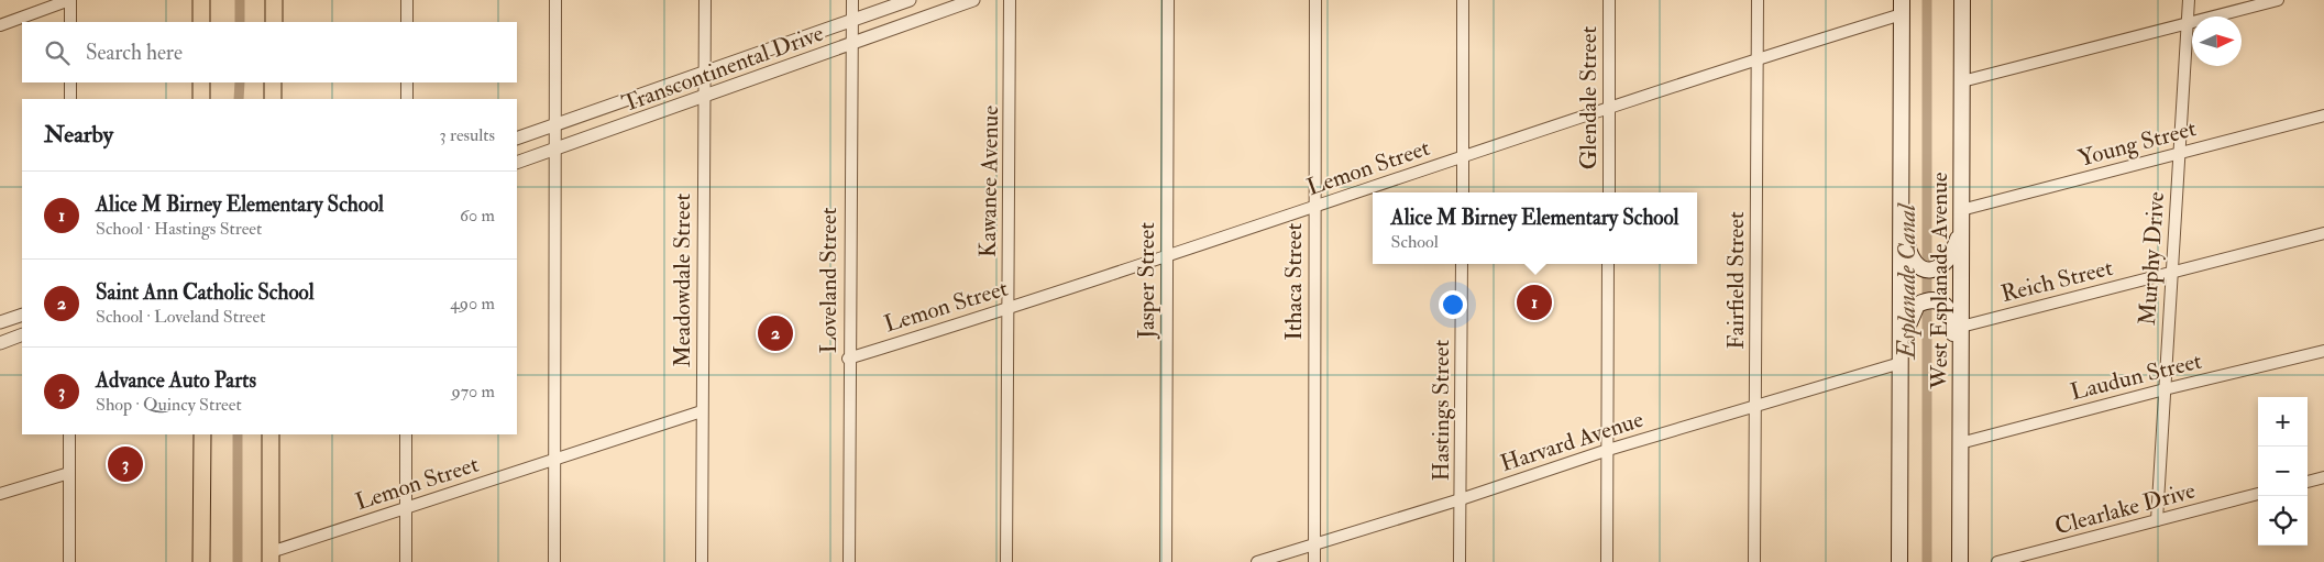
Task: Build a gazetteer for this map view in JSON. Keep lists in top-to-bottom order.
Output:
{
  "streets": {
    "main road": ["West Esplanade Avenue"],
    "street": [
      "Transcontinental Drive",
      "Glendale Street",
      "Young Street",
      "Lemon Street",
      "Kawanee Avenue",
      "Murphy Drive",
      "Meadowdale Street",
      "Loveland Street",
      "Jasper Street",
      "Fairfield Street",
      "Reich Street",
      "Ithaca Street",
      "Laudun Street",
      "Hastings Street",
      "Harvard Avenue",
      "Clearlake Drive"
    ]
  },
  "crossings": [
    ["Transcontinental Drive", "Meadowdale Street"],
    ["Transcontinental Drive", "Loveland Street"],
    ["Glendale Street", "Lemon Street"],
    ["Young Street", "Murphy Drive"],
    ["Young Street", "West Esplanade Avenue"],
    ["Lemon Street", "Kawanee Avenue"],
    ["Lemon Street", "Meadowdale Street"],
    ["Lemon Street", "Loveland Street"],
    ["Lemon Street", "Jasper Street"],
    ["Lemon Street", "Fairfield Street"],
    ["Lemon Street", "West Esplanade Avenue"],
    ["Lemon Street", "Ithaca Street"],
    ["Murphy Drive", "Reich Street"],
    ["Murphy Drive", "Laudun Street"],
    ["Murphy Drive", "Clearlake Drive"],
    ["Fairfield Street", "Harvard Avenue"],
    ["West Esplanade Avenue", "Reich Street"],
    ["West Esplanade Avenue", "Laudun Street"],
    ["West Esplanade Avenue", "Harvard Avenue"],
    ["Ithaca Street", "Harvard Avenue"],
    ["Hastings Street", "Harvard Avenue"]
  ],
  "water": ["Esplanade Canal"],
  "north": "right",
  "page": {
    "search": "Search here",
    "heading": ["Nearby", "3 results"],
    "list": [
      {
        "mark": "1",
        "name": "Alice M Birney Elementary School",
        "note": "School · Hastings Street",
        "value": "60 m"
      },
      {
        "mark": "2",
        "name": "Saint Ann Catholic School",
        "note": "School · Loveland Street",
        "value": "490 m"
      },
      {
        "mark": "3",
        "name": "Advance Auto Parts",
        "note": "Shop · Quincy Street",
        "value": "970 m"
      }
    ],
    "popup": ["Alice M Birney Elementary School", "School"],
    "pins": ["1", "2", "3"],
    "map_buttons": ["+", "−"]
  }
}
